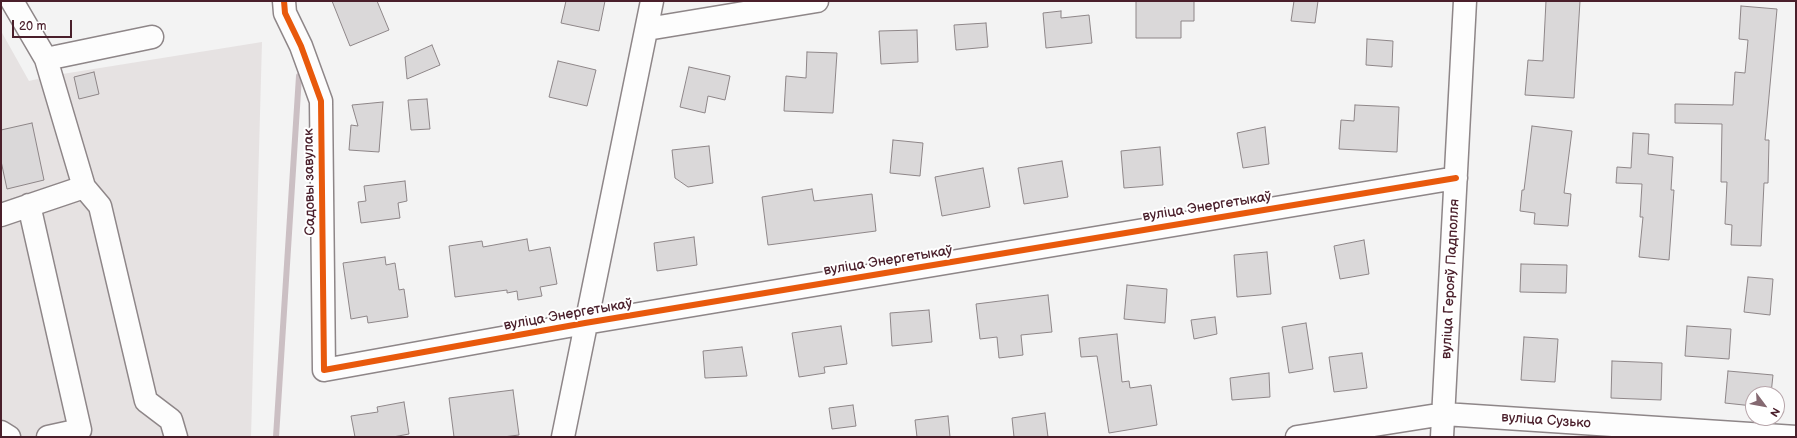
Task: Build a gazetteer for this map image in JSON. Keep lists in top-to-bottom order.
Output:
{
  "streets": {
    "street": [
      "Садовы завулак",
      "вуліца Энергетыкаў",
      "вуліца Герояў Падполля",
      "вуліца Сузько"
    ]
  },
  "crossings": [
    ["Садовы завулак", "вуліца Энергетыкаў"],
    ["вуліца Энергетыкаў", "вуліца Герояў Падполля"],
    ["вуліца Герояў Падполля", "вуліца Сузько"]
  ],
  "scale_bar": "20 m",
  "north": "bottom right"
}
